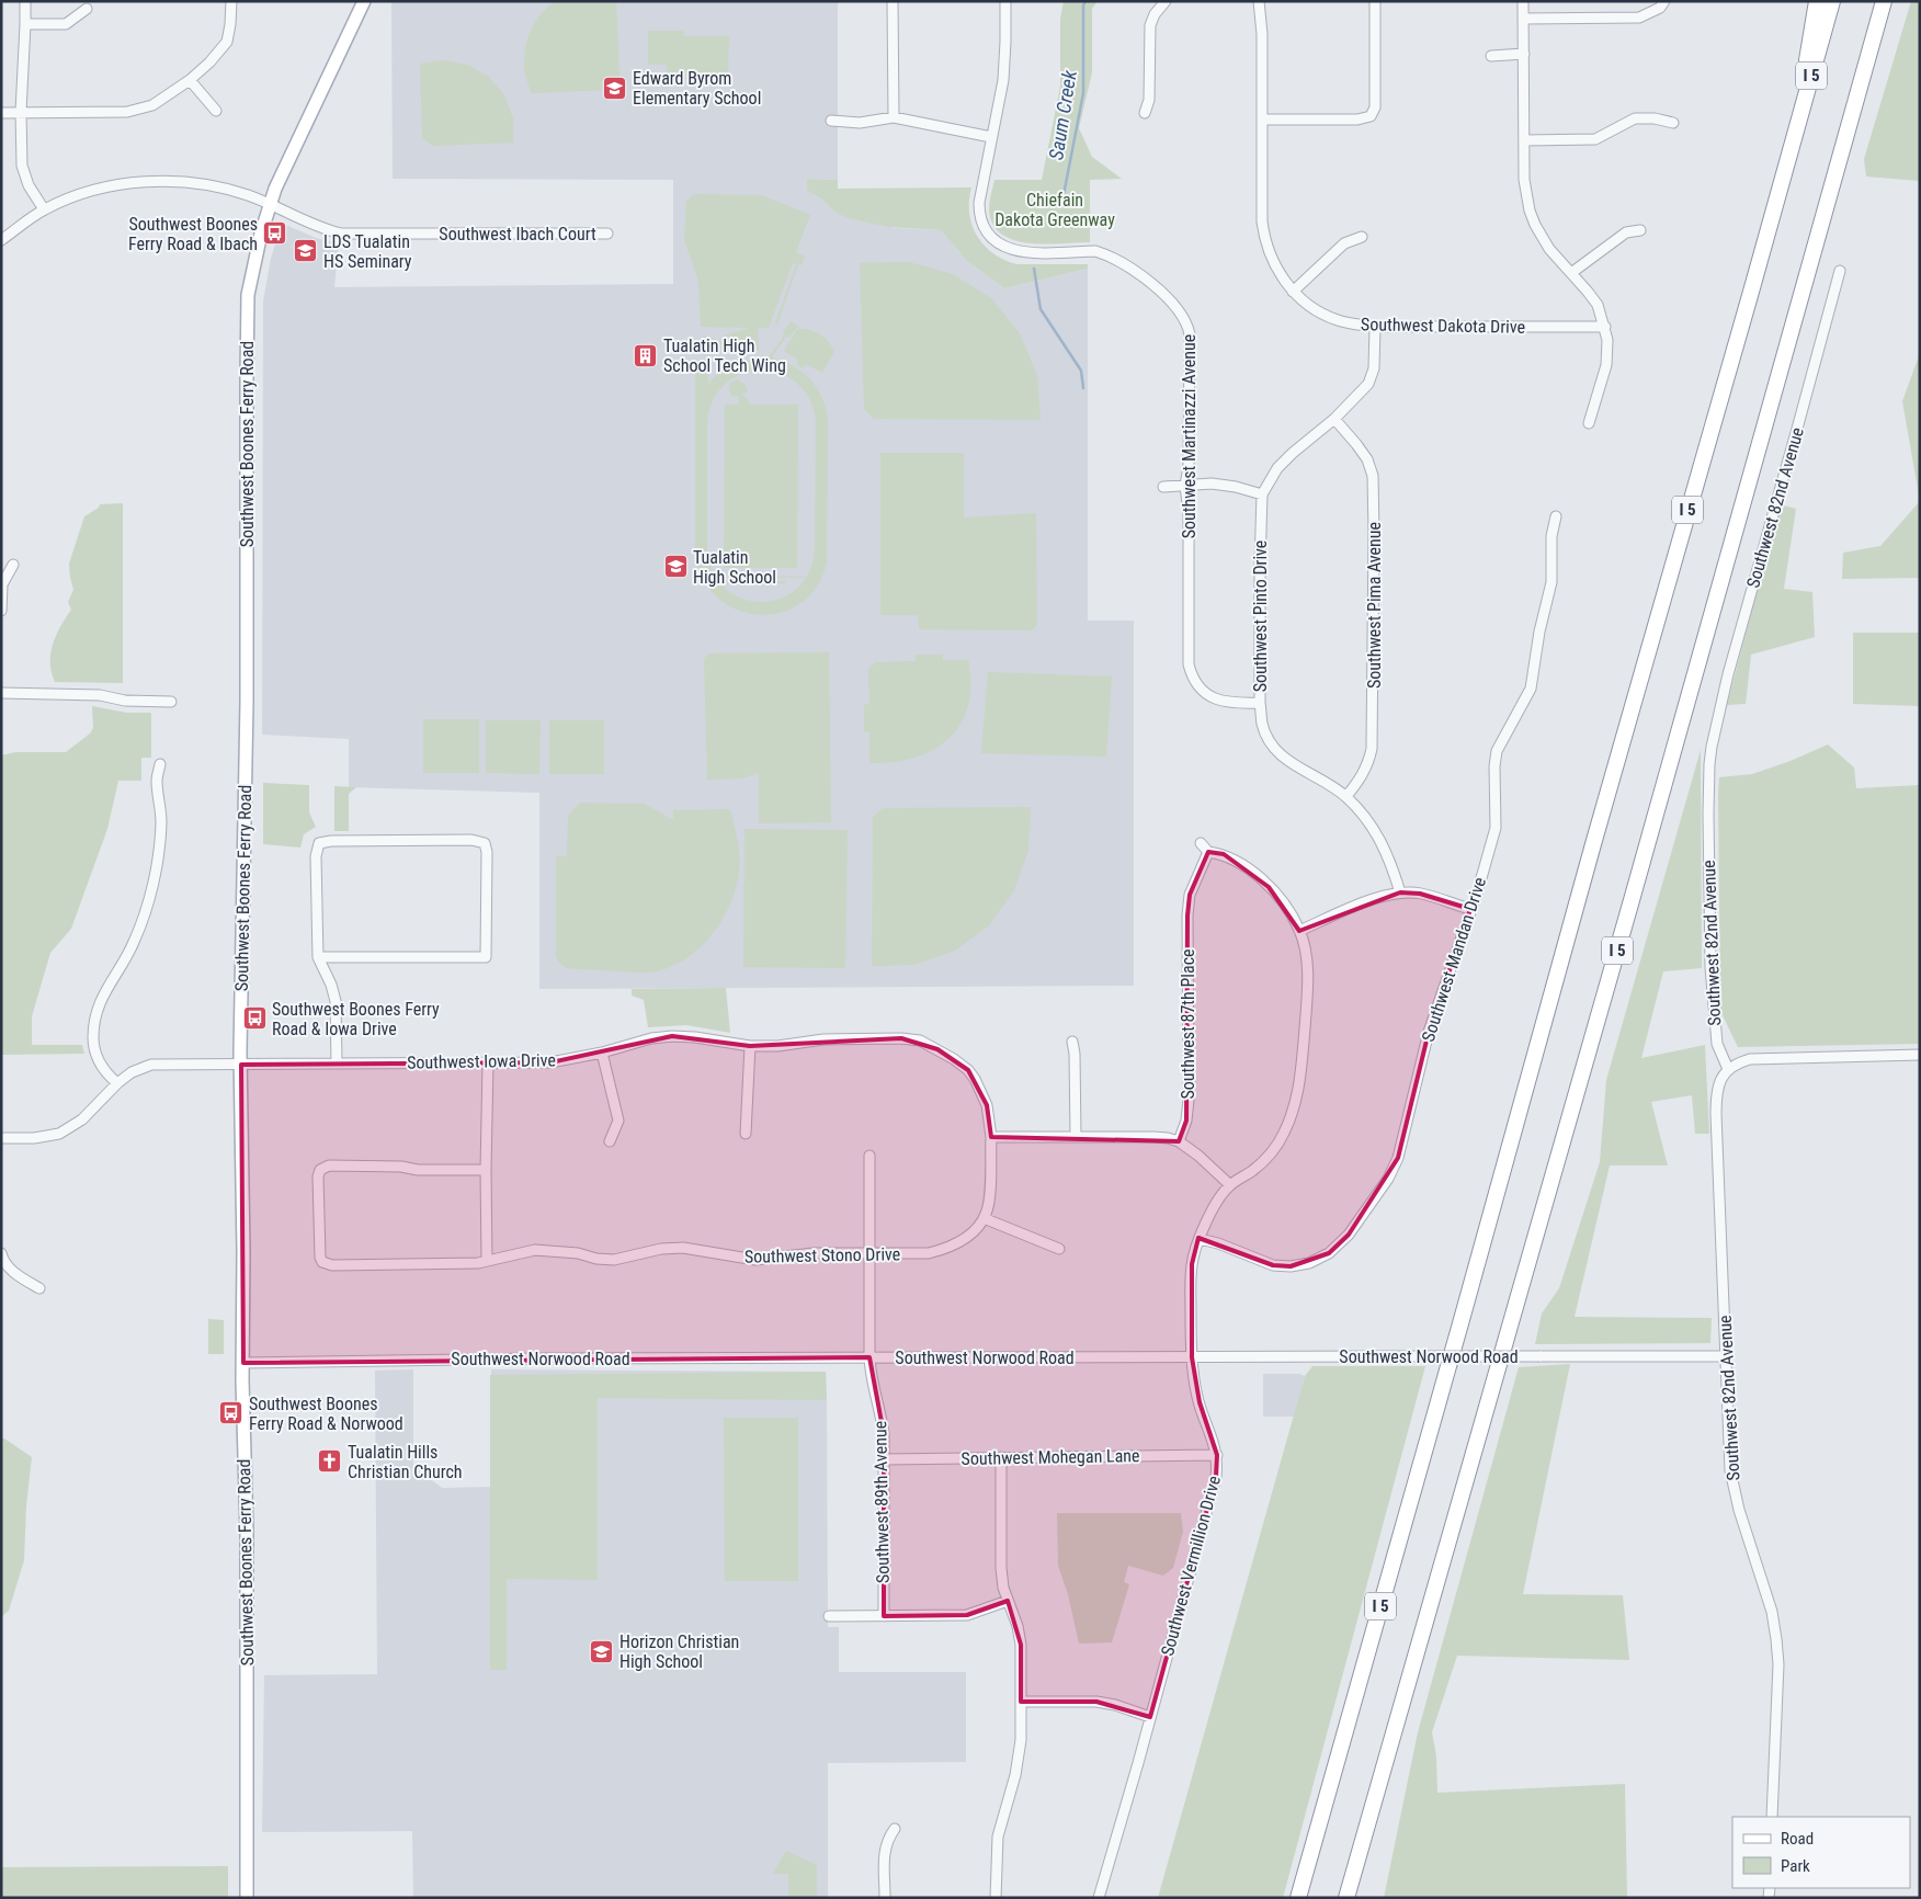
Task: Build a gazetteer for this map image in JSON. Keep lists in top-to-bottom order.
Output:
{
  "streets": {
    "highway": ["I 5"],
    "main road": ["Southwest Boones Ferry Road"],
    "street": [
      "Southwest Ibach Court",
      "Southwest Dakota Drive",
      "Southwest Martinazzi Avenue",
      "Southwest 82nd Avenue",
      "Southwest Pima Avenue",
      "Southwest Pinto Drive",
      "Southwest Mandan Drive",
      "Southwest 87th Place",
      "Southwest Iowa Drive",
      "Southwest Stono Drive",
      "Southwest Norwood Road",
      "Southwest Mohegan Lane",
      "Southwest 89th Avenue",
      "Southwest Vermillion Drive"
    ]
  },
  "crossings": [
    ["Southwest Ibach Court", "Southwest Boones Ferry Road"],
    ["Southwest Dakota Drive", "Southwest Pinto Drive"],
    ["Southwest Martinazzi Avenue", "Southwest Pinto Drive"],
    ["Southwest Boones Ferry Road", "Southwest Iowa Drive"],
    ["Southwest Boones Ferry Road", "Southwest Norwood Road"],
    ["Southwest 82nd Avenue", "Southwest Norwood Road"],
    ["Southwest Pima Avenue", "Southwest Pinto Drive"],
    ["Southwest Mandan Drive", "Southwest Vermillion Drive"],
    ["Southwest 87th Place", "Southwest Vermillion Drive"],
    ["Southwest Stono Drive", "Southwest 89th Avenue"],
    ["Southwest Norwood Road", "Southwest 89th Avenue"],
    ["Southwest Norwood Road", "Southwest Vermillion Drive"],
    ["Southwest Mohegan Lane", "Southwest 89th Avenue"],
    ["Southwest Mohegan Lane", "Southwest Vermillion Drive"]
  ],
  "water": ["Saum Creek"],
  "parks": ["Chiefain Dakota Greenway"],
  "places": {
    "school or university": [
      "Edward Byrom Elementary School",
      "LDS Tualatin HS Seminary",
      "Tualatin High School",
      "Horizon Christian High School"
    ],
    "bus stop": ["Southwest Boones Ferry Road & Ibach", "Southwest Boones Ferry Road & Iowa Drive", "Southwest Boones Ferry Road & Norwood"],
    "building": ["Tualatin High School Tech Wing"],
    "church": ["Tualatin Hills Christian Church"]
  },
  "legend": ["Road", "Park"]
}
